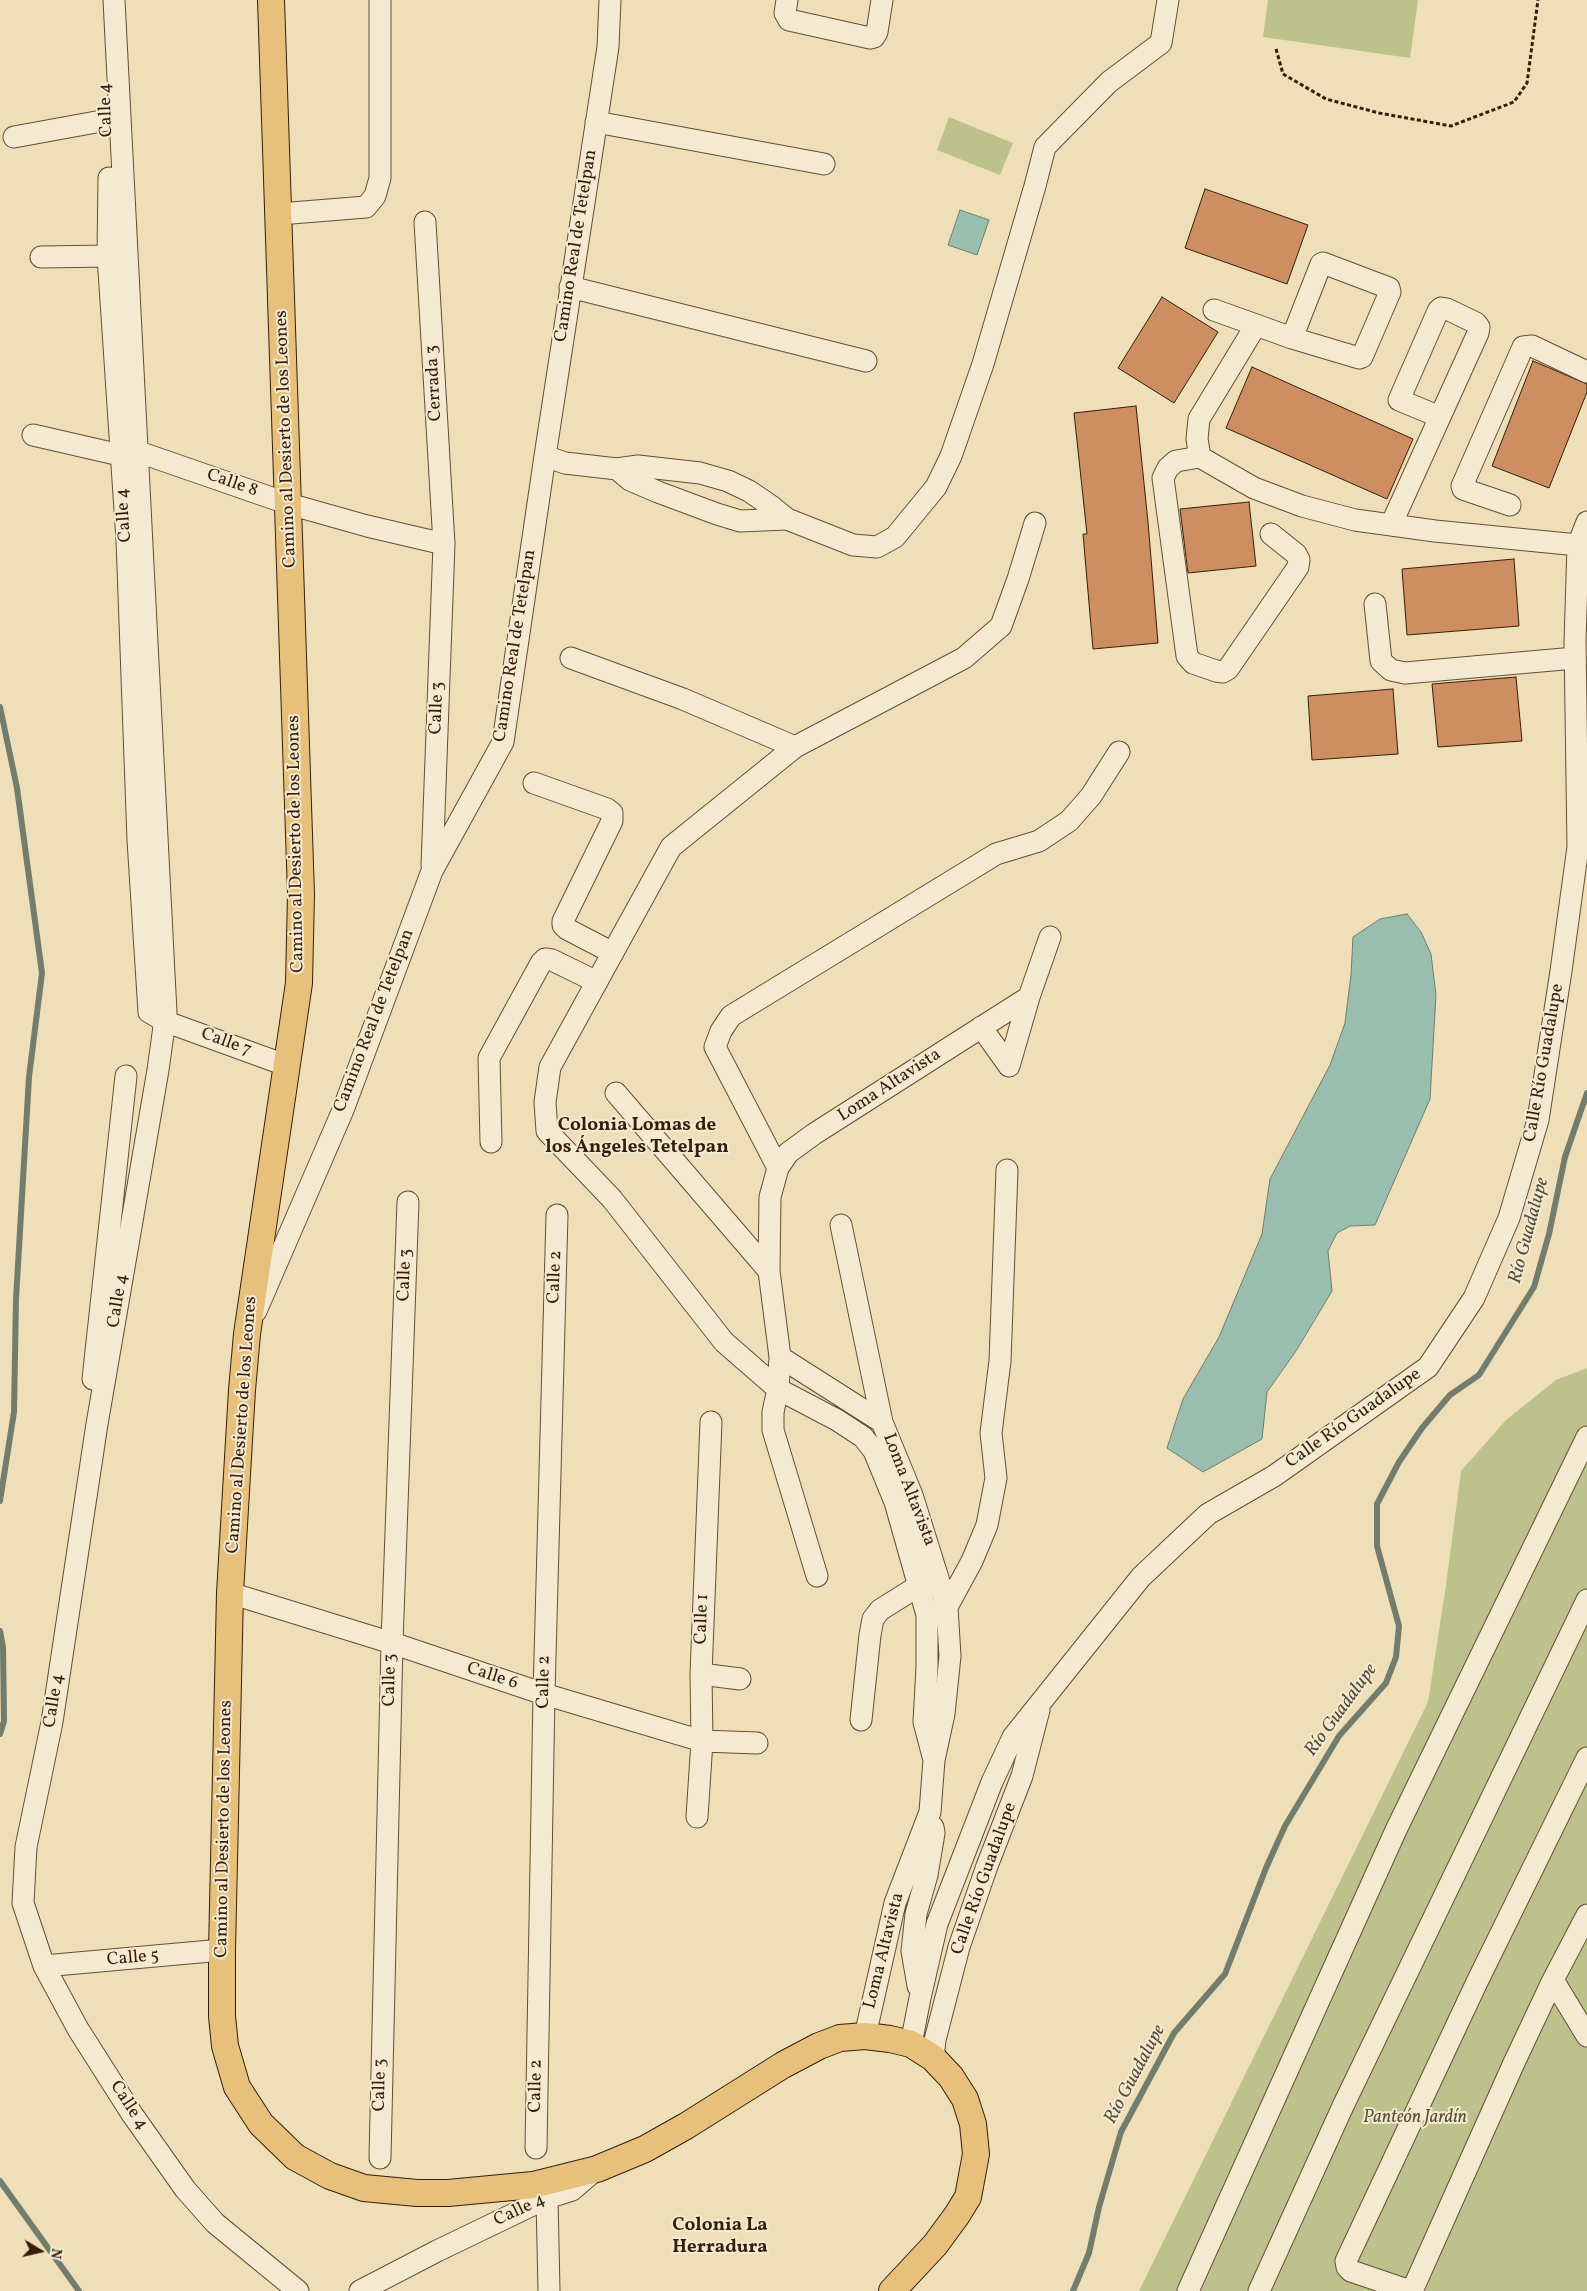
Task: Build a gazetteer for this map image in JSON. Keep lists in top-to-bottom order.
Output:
{
  "streets": {
    "main road": ["Camino al Desierto de los Leones"],
    "street": [
      "Calle 4",
      "Camino Real de Tetelpan",
      "Cerrada 3",
      "Calle 8",
      "Calle 3",
      "Calle 7",
      "Calle Río Guadalupe",
      "Loma Altavista",
      "Calle 2",
      "Calle 1",
      "Calle 6",
      "Calle 5"
    ]
  },
  "crossings": [
    ["Calle 4", "Camino al Desierto de los Leones"],
    ["Calle 4", "Calle 8"],
    ["Calle 4", "Calle 7"],
    ["Calle 4", "Calle 5"],
    ["Camino Real de Tetelpan", "Camino al Desierto de los Leones"],
    ["Camino Real de Tetelpan", "Calle 3"],
    ["Cerrada 3", "Calle 8"],
    ["Cerrada 3", "Calle 3"],
    ["Camino al Desierto de los Leones", "Calle 8"],
    ["Camino al Desierto de los Leones", "Calle 7"],
    ["Camino al Desierto de los Leones", "Calle Río Guadalupe"],
    ["Camino al Desierto de los Leones", "Loma Altavista"],
    ["Camino al Desierto de los Leones", "Calle 6"],
    ["Camino al Desierto de los Leones", "Calle 5"],
    ["Calle 8", "Calle 3"],
    ["Calle 3", "Calle 6"],
    ["Calle Río Guadalupe", "Loma Altavista"],
    ["Calle 2", "Calle 6"],
    ["Calle 1", "Calle 6"]
  ],
  "districts": ["Colonia Lomas de los Ángeles Tetelpan", "Colonia La Herradura"],
  "water": ["Río Guadalupe"],
  "parks": ["Panteón Jardín"],
  "north": "right"
}
